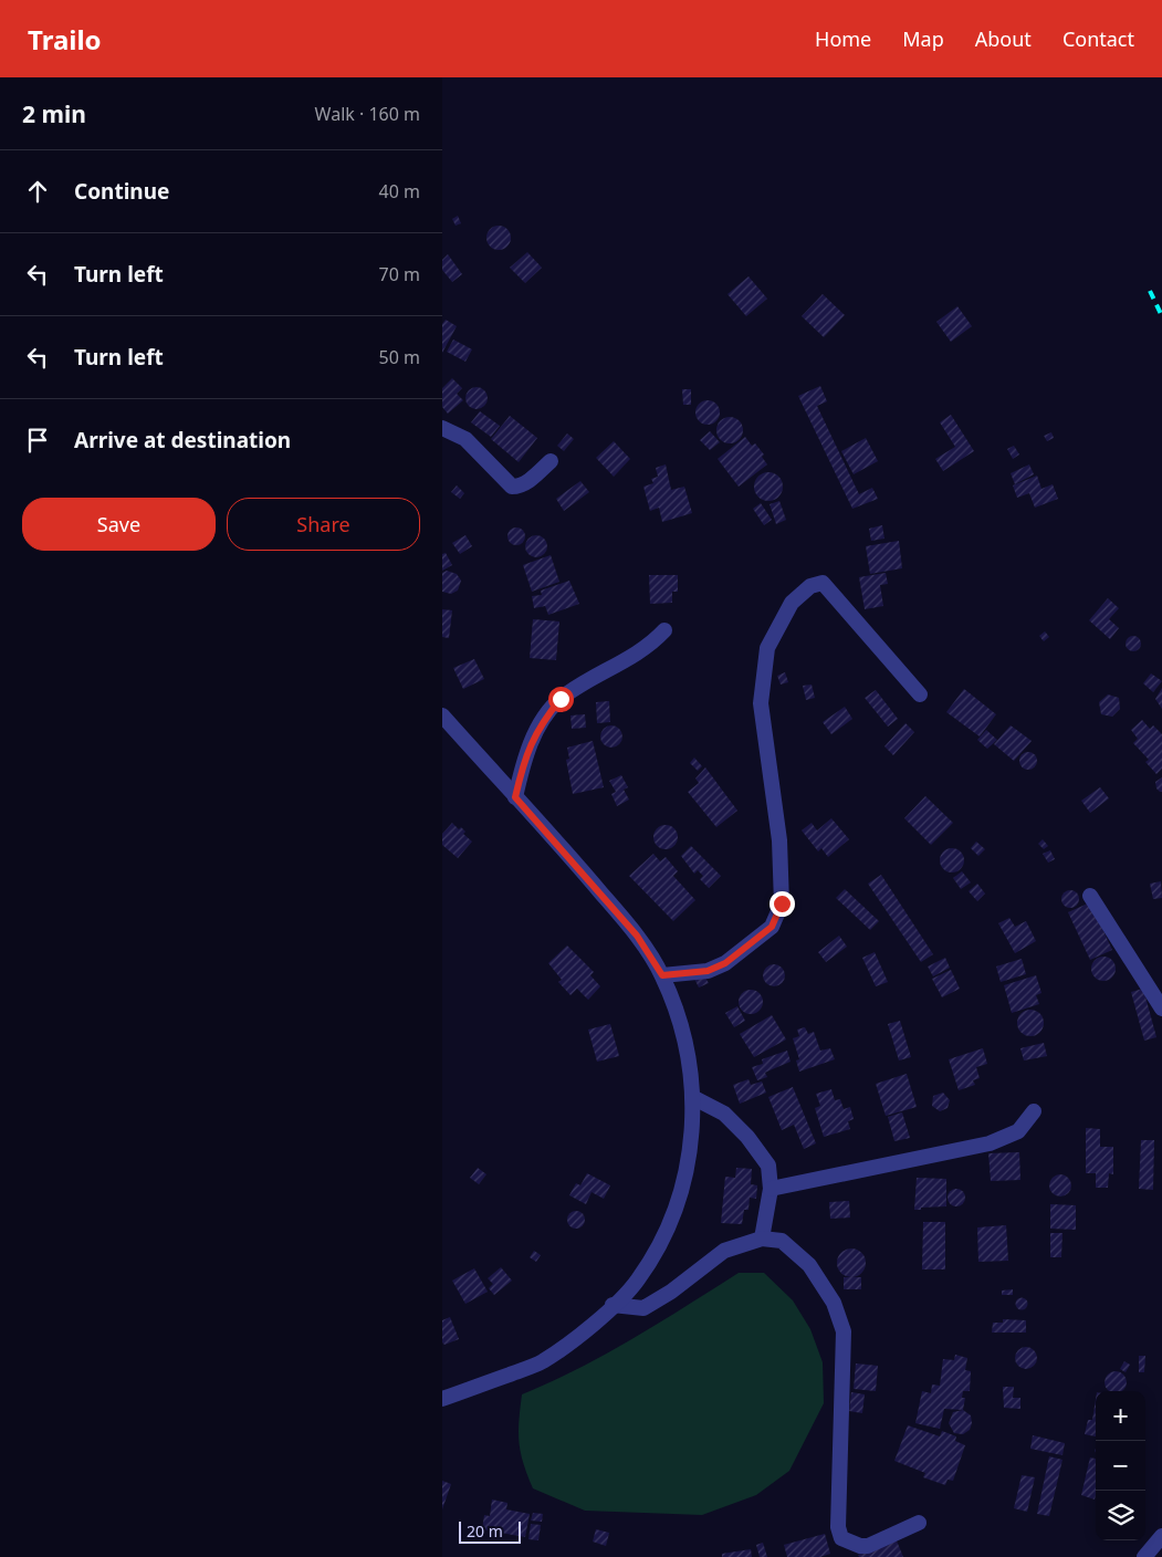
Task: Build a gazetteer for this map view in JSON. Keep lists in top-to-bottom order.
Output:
{
  "scale_bar": "20 m",
  "page": {
    "header": "Trailo",
    "nav": [
      "Home",
      "Map",
      "About",
      "Contact"
    ],
    "heading": ["2 min", "Walk · 160 m"],
    "list": [
      ["Continue", "40 m"],
      ["Turn left", "70 m"],
      ["Turn left", "50 m"],
      "Arrive at destination"
    ],
    "buttons": ["Save", "Share"],
    "map_buttons": ["+", "−"],
    "scale": "20 m"
  }
}
